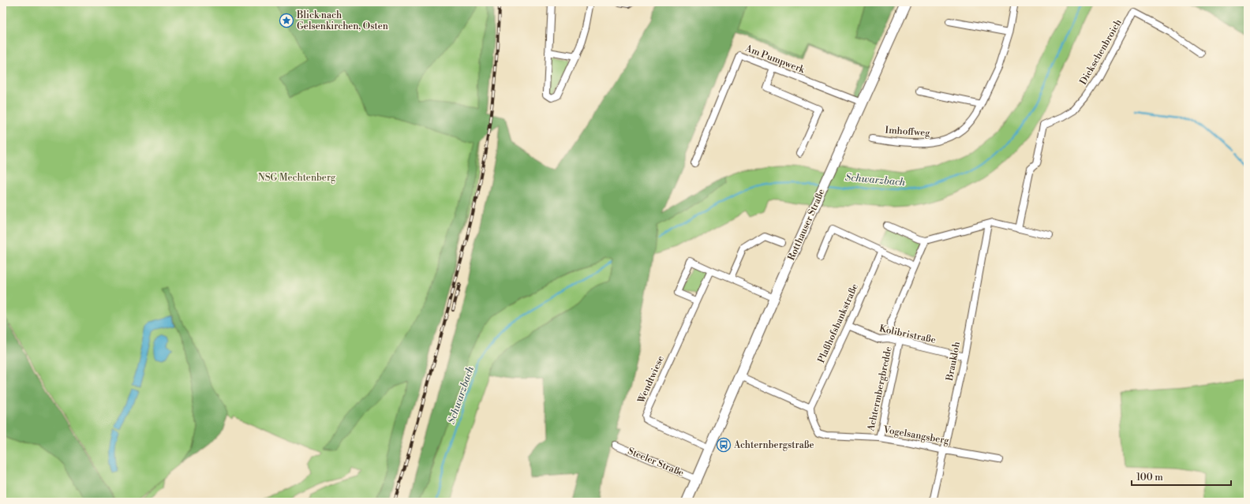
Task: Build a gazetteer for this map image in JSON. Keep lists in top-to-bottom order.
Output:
{
  "streets": {
    "main road": ["Rotthauser Straße"],
    "street": [
      "Diekschenbroich",
      "Am Pumpwerk",
      "Imhoffweg",
      "Plaßhofsbankstraße",
      "Kolibristraße",
      "Braukloh",
      "Wendtwiese",
      "Achtermbergbredde",
      "Vogelsangsberg",
      "Steeler Straße"
    ]
  },
  "crossings": [
    ["Am Pumpwerk", "Rotthauser Straße"],
    ["Rotthauser Straße", "Wendtwiese"],
    ["Plaßhofsbankstraße", "Kolibristraße"],
    ["Plaßhofsbankstraße", "Vogelsangsberg"],
    ["Kolibristraße", "Braukloh"],
    ["Kolibristraße", "Achtermbergbredde"],
    ["Braukloh", "Vogelsangsberg"],
    ["Achtermbergbredde", "Vogelsangsberg"]
  ],
  "water": ["Schwarzbach"],
  "parks": ["NSG Mechtenberg"],
  "places": {
    "place": ["Blick nach Gelsenkirchen, Osten"],
    "bus stop": ["Achternbergstraße"]
  },
  "scale_bar": "100 m"
}
